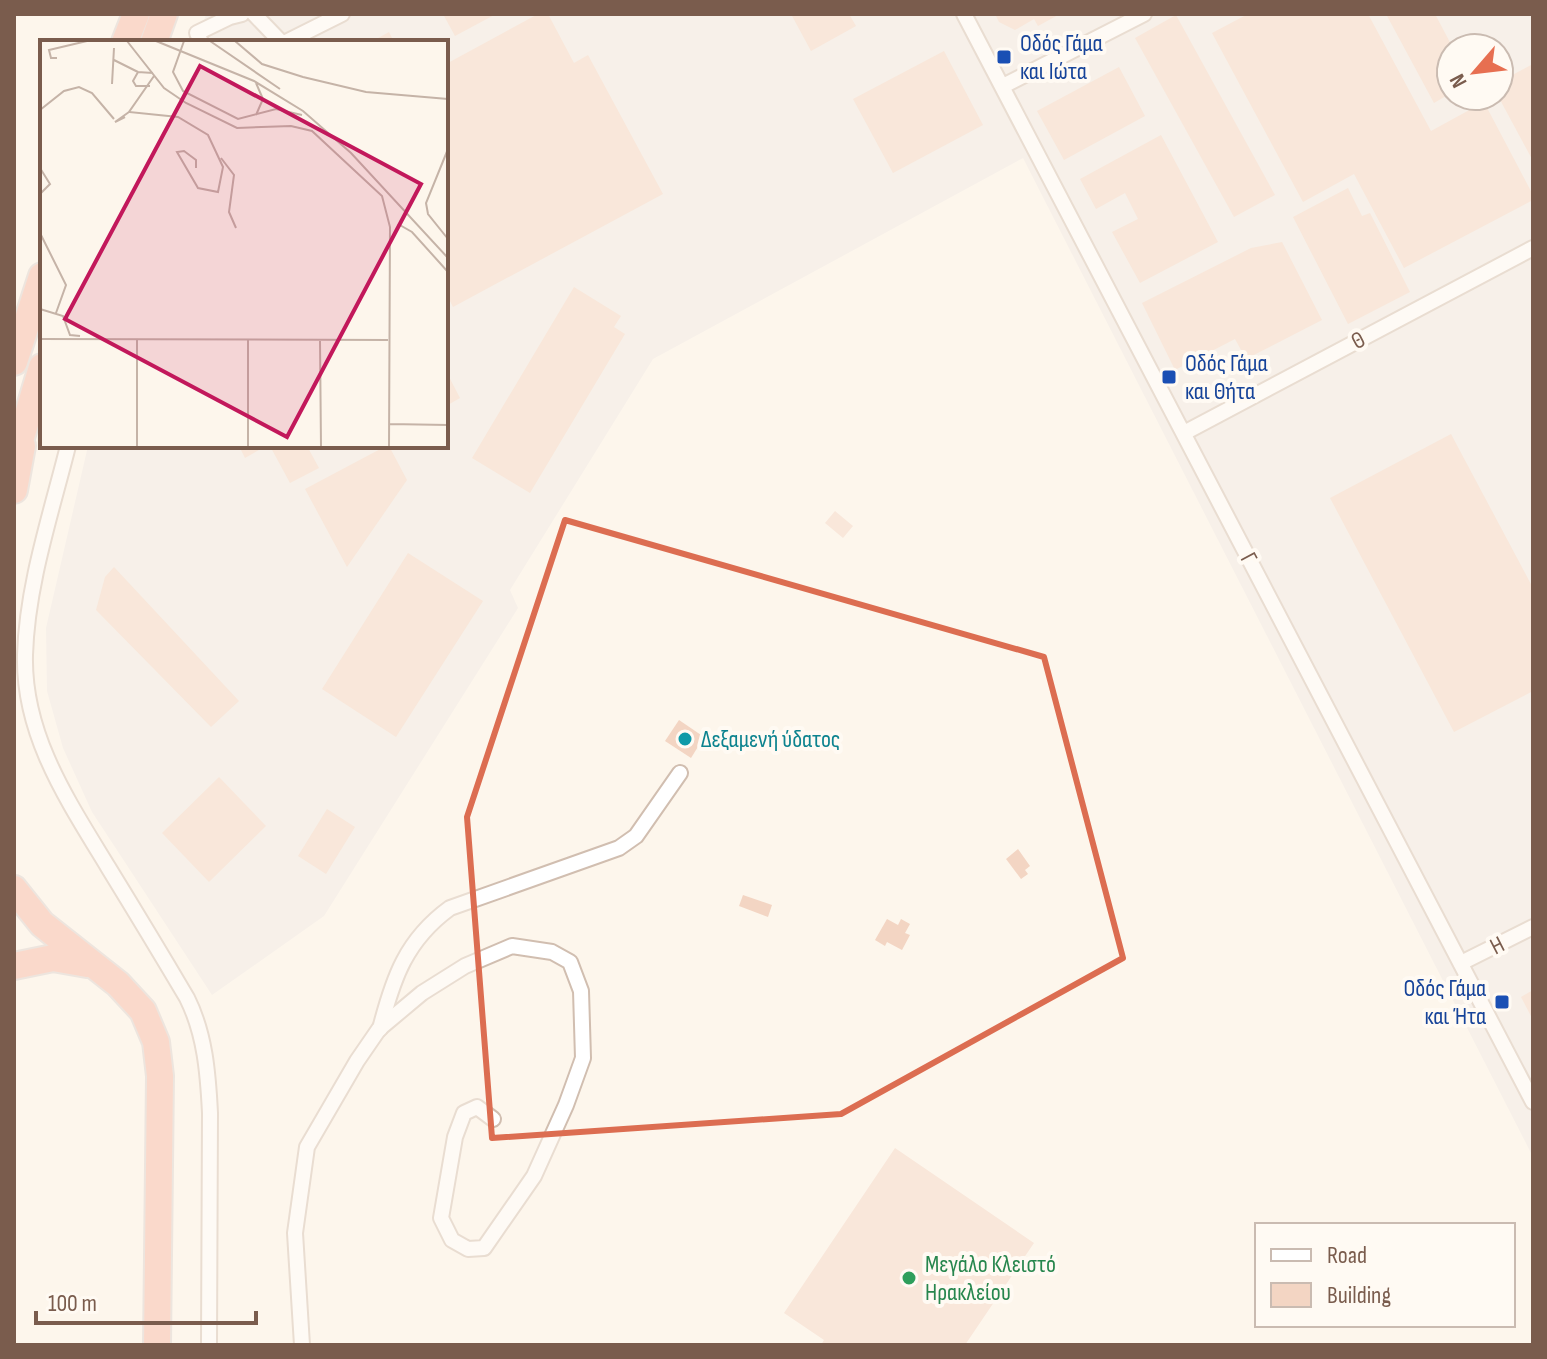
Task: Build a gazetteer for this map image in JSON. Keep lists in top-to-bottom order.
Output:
{
  "streets": {
    "street": ["Θ", "Γ", "Η"]
  },
  "crossings": [
    ["Θ", "Γ"],
    ["Γ", "Η"]
  ],
  "places": {
    "transit": ["Οδός Γάμα και Ιώτα", "Οδός Γάμα και Θήτα", "Οδός Γάμα και Ήτα"],
    "other": ["Δεξαμενή ύδατος", "Μεγάλο Κλειστό Ηρακλείου"]
  },
  "legend": ["Road", "Building"],
  "scale_bar": "100 m",
  "north": "bottom left"
}
